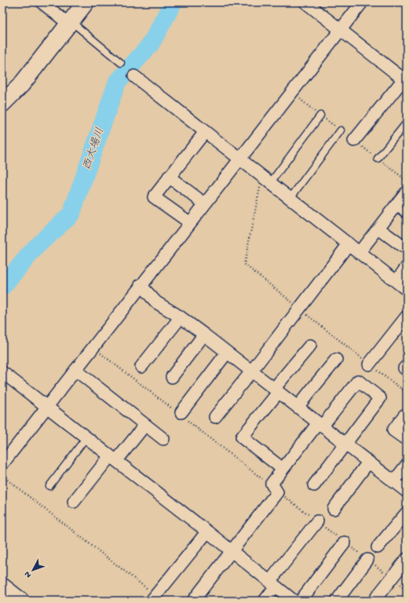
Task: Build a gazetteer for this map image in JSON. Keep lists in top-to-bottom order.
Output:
{
  "water": ["西大場川"],
  "north": "bottom left"
}
